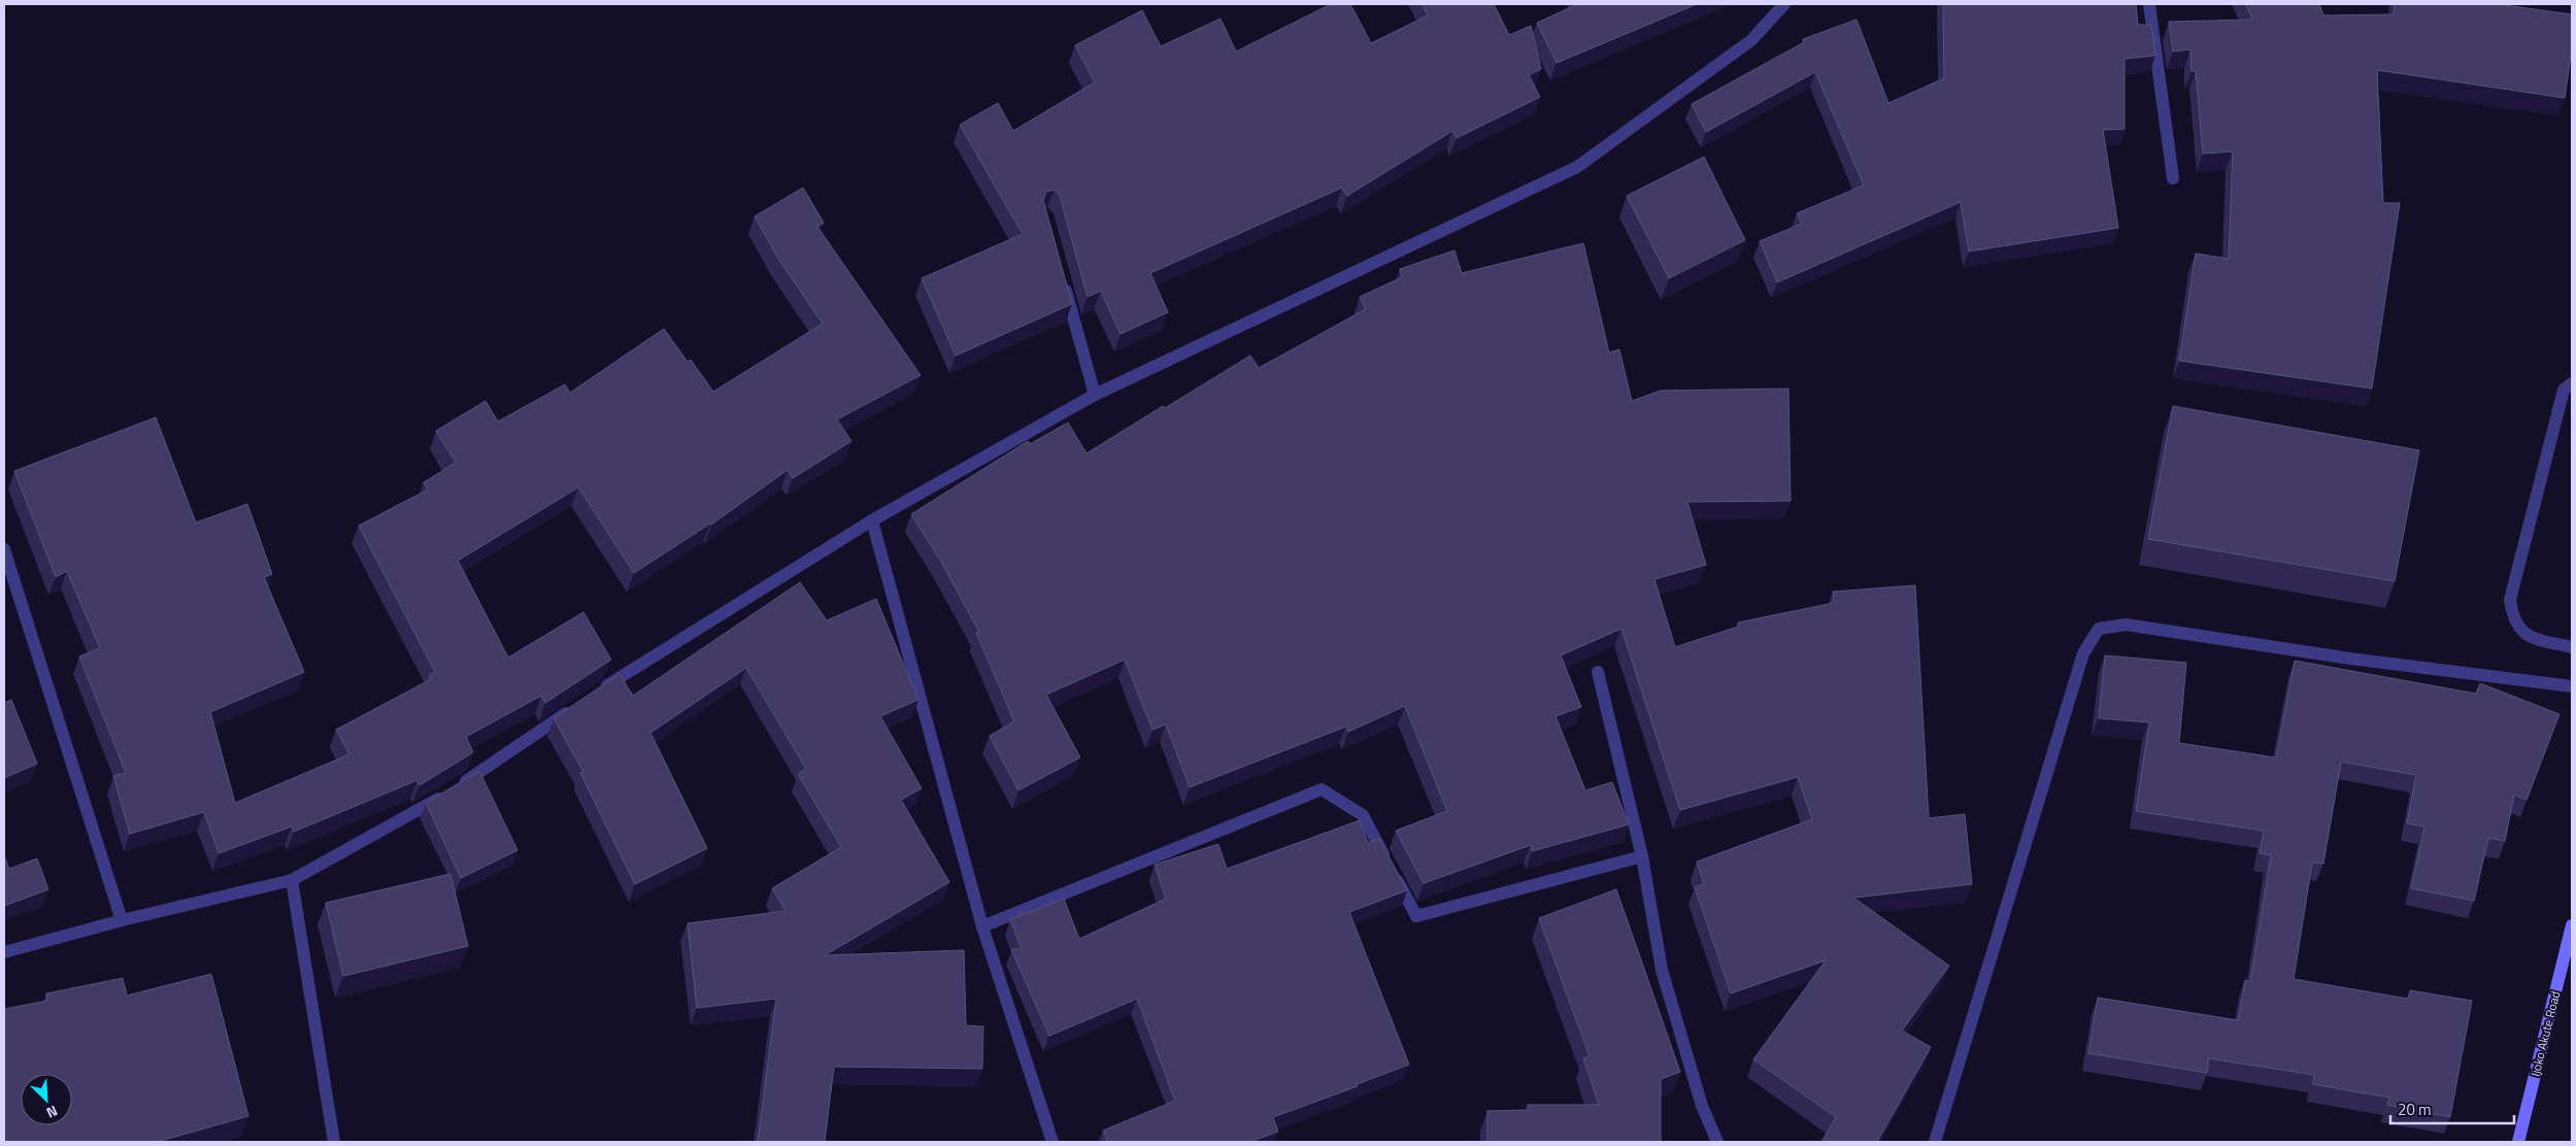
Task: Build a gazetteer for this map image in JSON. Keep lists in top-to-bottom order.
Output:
{
  "streets": {
    "main road": ["Ijoko Akute Road"]
  },
  "scale_bar": "20 m",
  "north": "bottom right"
}
